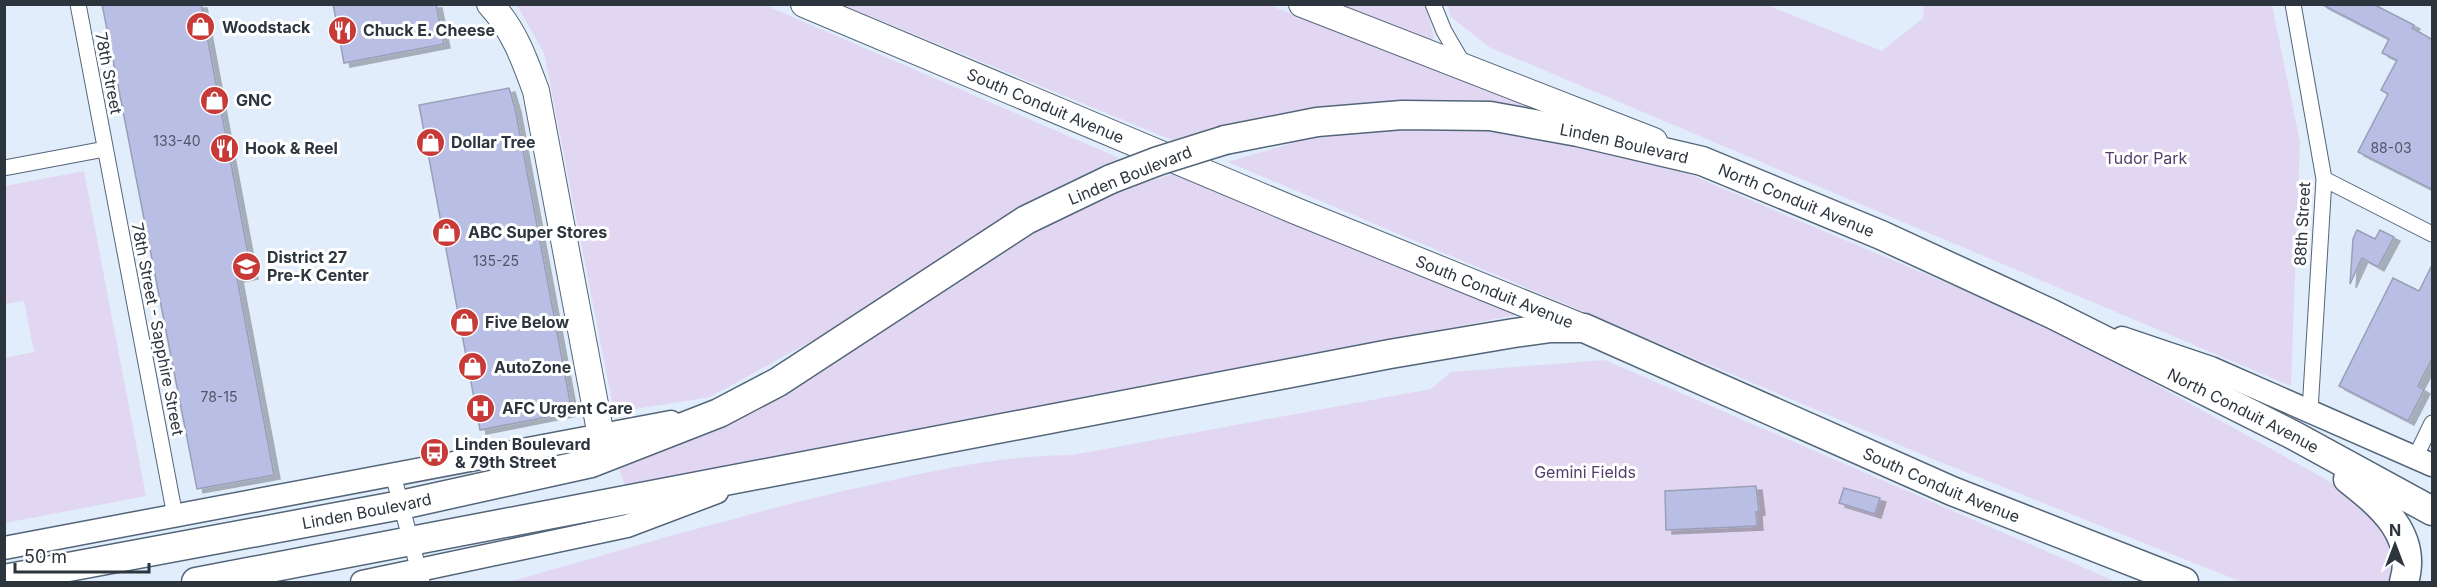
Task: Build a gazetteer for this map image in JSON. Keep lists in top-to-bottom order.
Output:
{
  "streets": {
    "highway": ["South Conduit Avenue", "Linden Boulevard", "North Conduit Avenue"],
    "street": ["78th Street", "88th Street", "78th Street - Sapphire Street"]
  },
  "crossings": [
    ["78th Street", "78th Street - Sapphire Street"],
    ["Linden Boulevard", "North Conduit Avenue"],
    ["Linden Boulevard", "78th Street - Sapphire Street"],
    ["North Conduit Avenue", "88th Street"]
  ],
  "parks": ["Tudor Park", "Gemini Fields"],
  "places": {
    "shop": [
      "Woodstack",
      "GNC",
      "Dollar Tree",
      "ABC Super Stores",
      "Five Below",
      "AutoZone"
    ],
    "restaurant": ["Chuck E. Cheese", "Hook & Reel"],
    "school or university": ["District 27 Pre-K Center"],
    "hospital": ["AFC Urgent Care"],
    "bus stop": ["Linden Boulevard & 79th Street"]
  },
  "house_numbers": [
    "133-40",
    "88-03",
    "135-25",
    "78-15"
  ],
  "scale_bar": "50 m",
  "north": "top"
}
